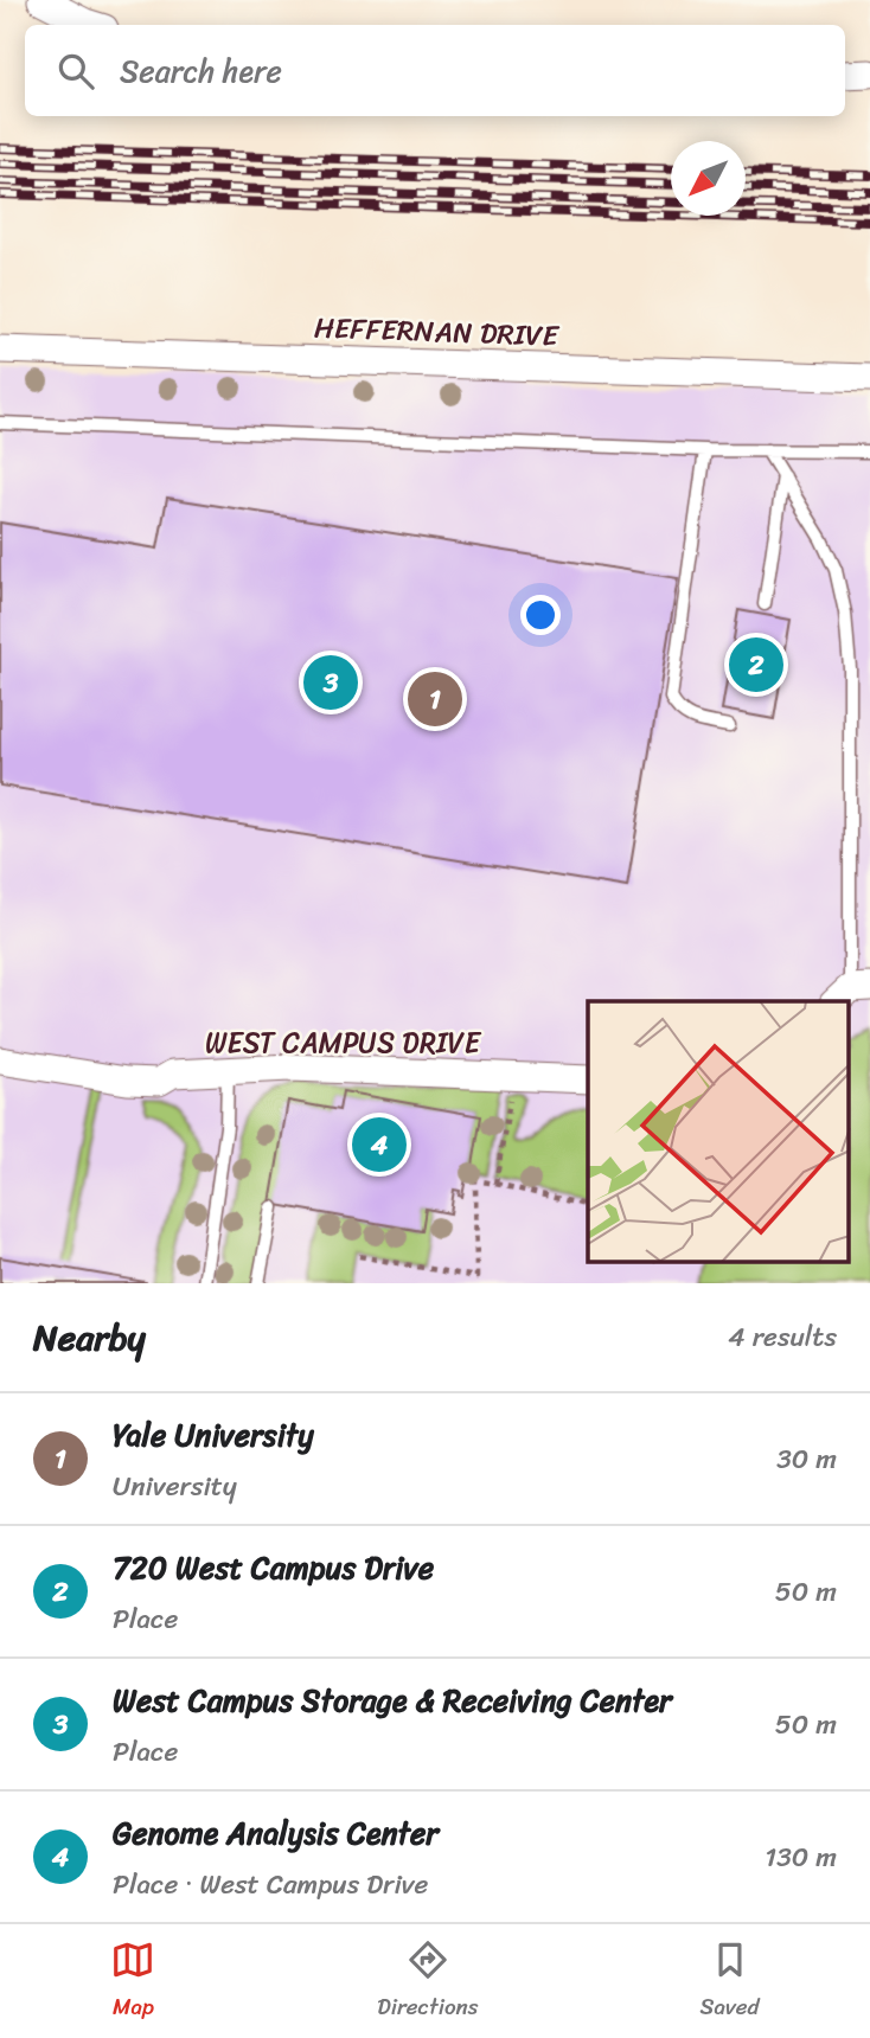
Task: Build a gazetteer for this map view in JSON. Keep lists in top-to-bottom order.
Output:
{
  "streets": {
    "street": ["HEFFERNAN DRIVE", "WEST CAMPUS DRIVE"]
  },
  "north": "bottom left",
  "page": {
    "search": "Search here",
    "pins": [
      "2",
      "3",
      "1",
      "4"
    ],
    "heading": ["Nearby", "4 results"],
    "list": [
      {
        "mark": "1",
        "name": "Yale University",
        "note": "University",
        "value": "30 m"
      },
      {
        "mark": "2",
        "name": "720 West Campus Drive",
        "note": "Place",
        "value": "50 m"
      },
      {
        "mark": "3",
        "name": "West Campus Storage & Receiving Center",
        "note": "Place",
        "value": "50 m"
      },
      {
        "mark": "4",
        "name": "Genome Analysis Center",
        "note": "Place · West Campus Drive",
        "value": "130 m"
      }
    ],
    "nav": ["Map", "Directions", "Saved"]
  }
}
